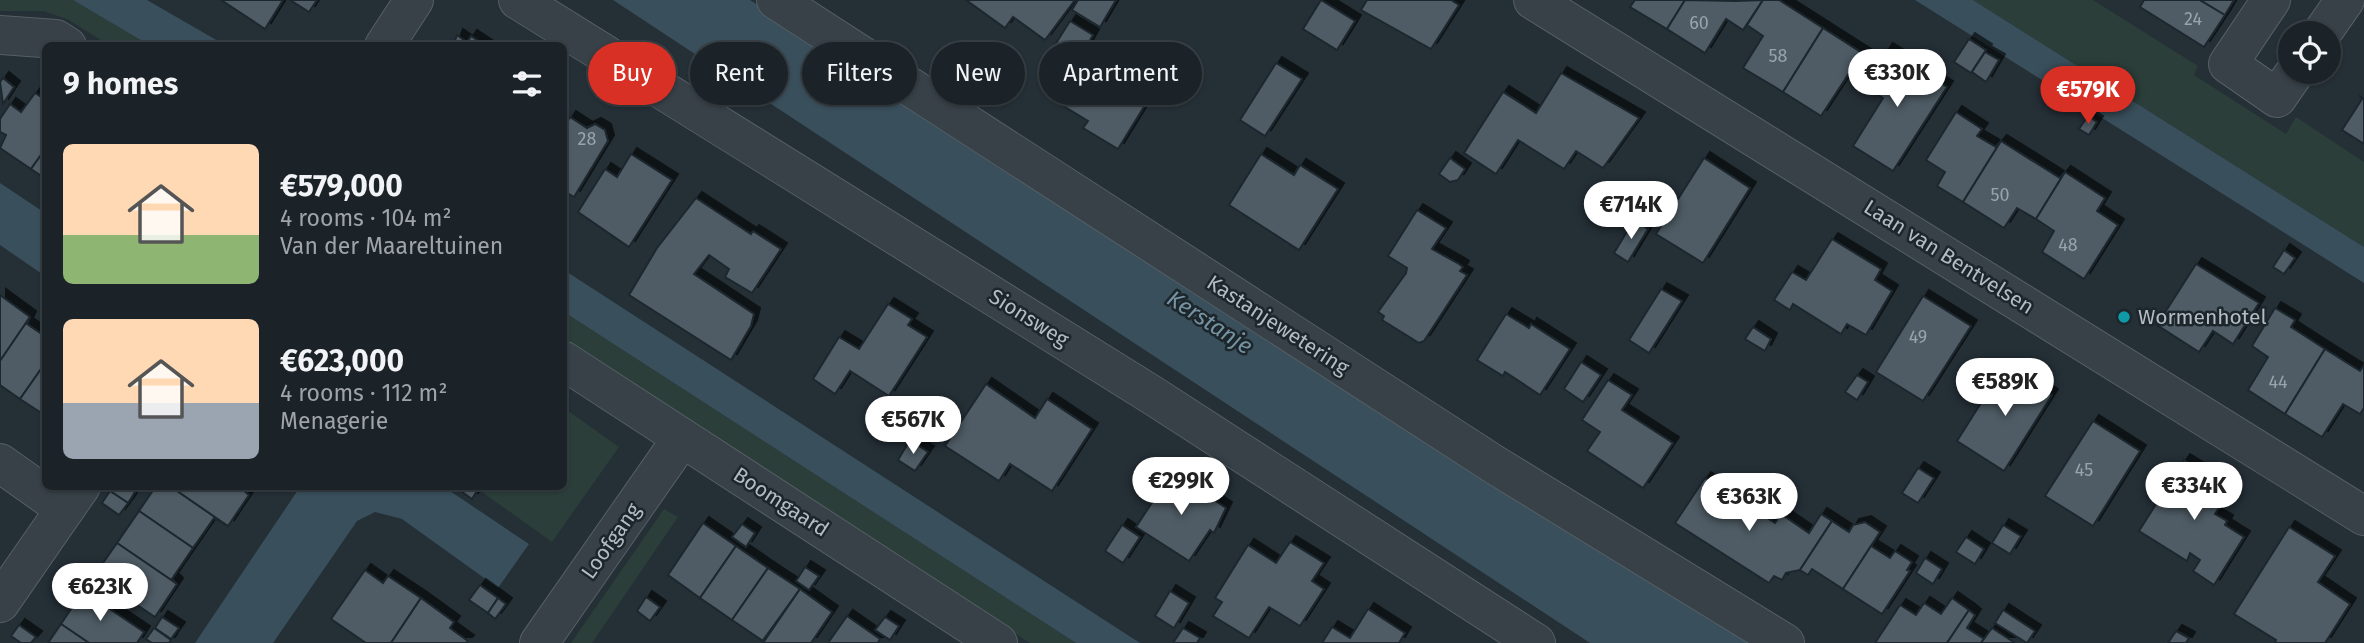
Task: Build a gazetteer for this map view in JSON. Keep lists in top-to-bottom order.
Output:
{
  "streets": {
    "street": [
      "Laan van Bentvelsen",
      "Sionsweg",
      "Kastanjewetering",
      "Boomgaard",
      "Loofgang"
    ]
  },
  "crossings": [
    ["Boomgaard", "Loofgang"]
  ],
  "water": ["Kerstanje"],
  "places": ["Wormenhotel"],
  "house_numbers": [
    "24",
    "60",
    "58",
    "28",
    "50",
    "48",
    "49",
    "44",
    "45"
  ],
  "page": {
    "chip": [
      "Buy",
      "Rent",
      "Filters",
      "New",
      "Apartment"
    ],
    "heading": "9 homes",
    "price": [
      "€330K",
      "€579K",
      "€714K",
      "€589K",
      "€567K",
      "€299K",
      "€334K",
      "€363K",
      "€623K"
    ],
    "list": [
      {
        "name": "€579,000",
        "note": "4 rooms · 104 m² · Van der Maareltuinen"
      },
      {
        "name": "€623,000",
        "note": "4 rooms · 112 m² · Menagerie"
      }
    ]
  }
}
